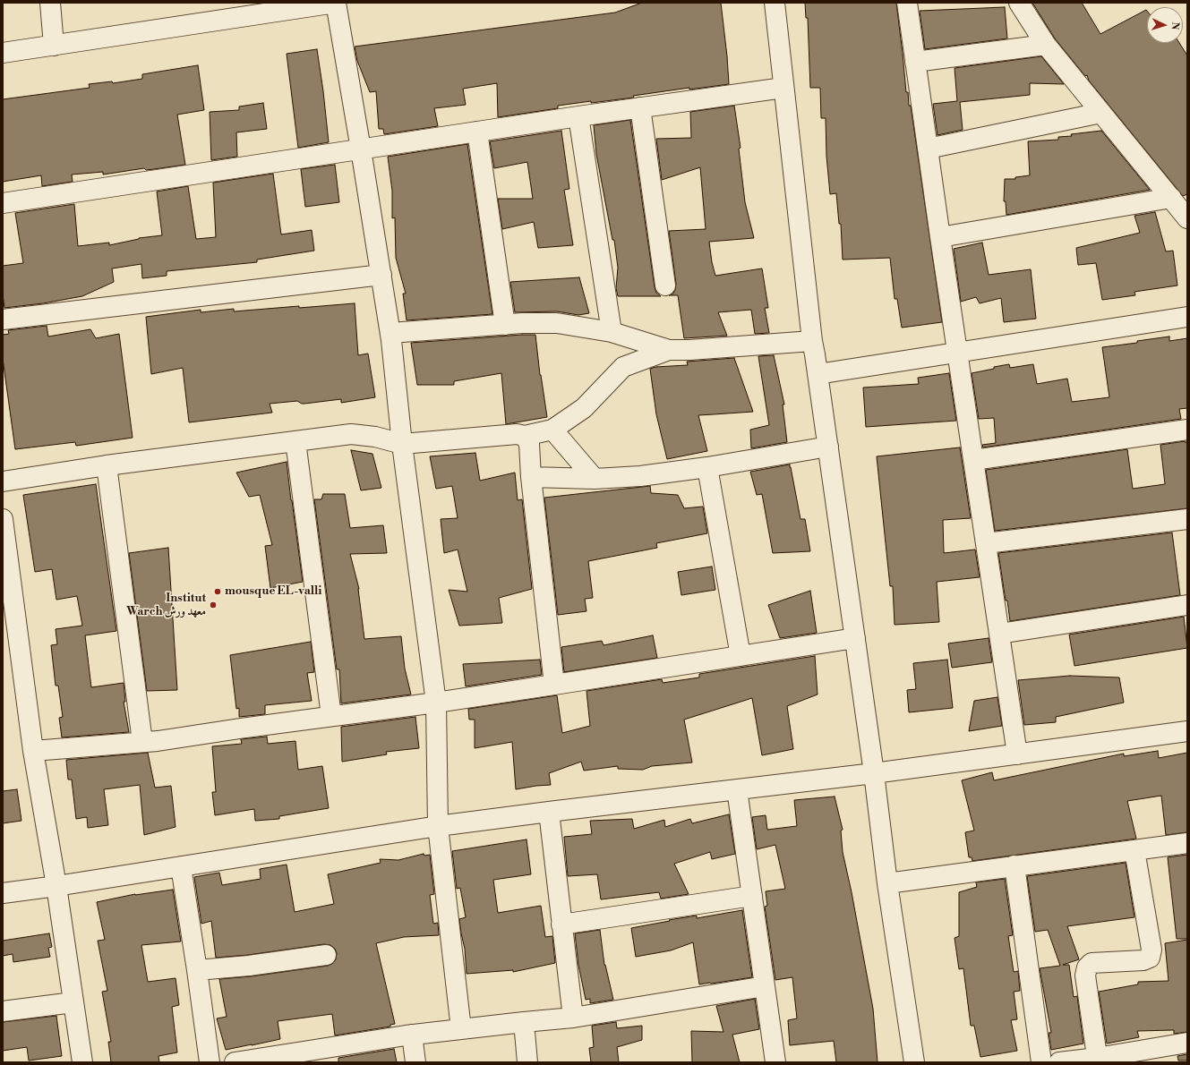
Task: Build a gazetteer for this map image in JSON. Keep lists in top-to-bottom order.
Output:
{
  "places": ["mousque EL-valli", "Institut Warch معهد ورش"],
  "north": "right"
}
